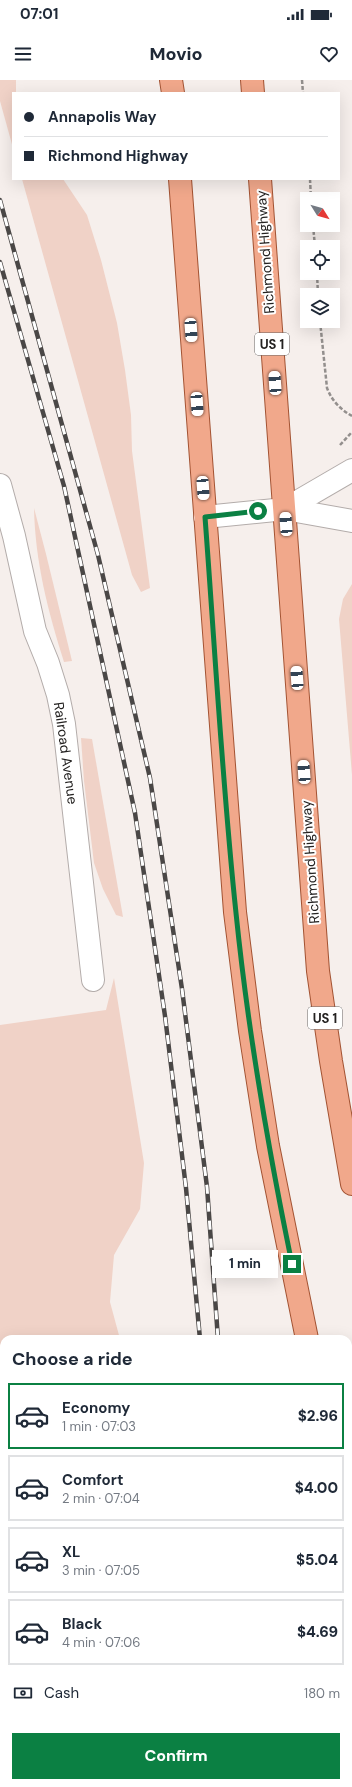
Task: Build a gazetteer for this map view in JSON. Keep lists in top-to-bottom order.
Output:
{
  "streets": {
    "main road": ["Richmond Highway", "US 1"],
    "street": ["Railroad Avenue"]
  },
  "north": "bottom right",
  "page": {
    "status": "07:01",
    "header": "Movio",
    "banner": ["Annapolis Way", "Richmond Highway"],
    "bubble": "1 min",
    "heading": "Choose a ride",
    "list": [
      {
        "name": "Economy",
        "note": "1 min · 07:03",
        "value": "$2.96"
      },
      {
        "name": "Comfort",
        "note": "2 min · 07:04",
        "value": "$4.00"
      },
      {
        "name": "XL",
        "note": "3 min · 07:05",
        "value": "$5.04"
      },
      {
        "name": "Black",
        "note": "4 min · 07:06",
        "value": "$4.69"
      }
    ],
    "pay": ["Cash", "180 m"],
    "buttons": "Confirm"
  }
}
